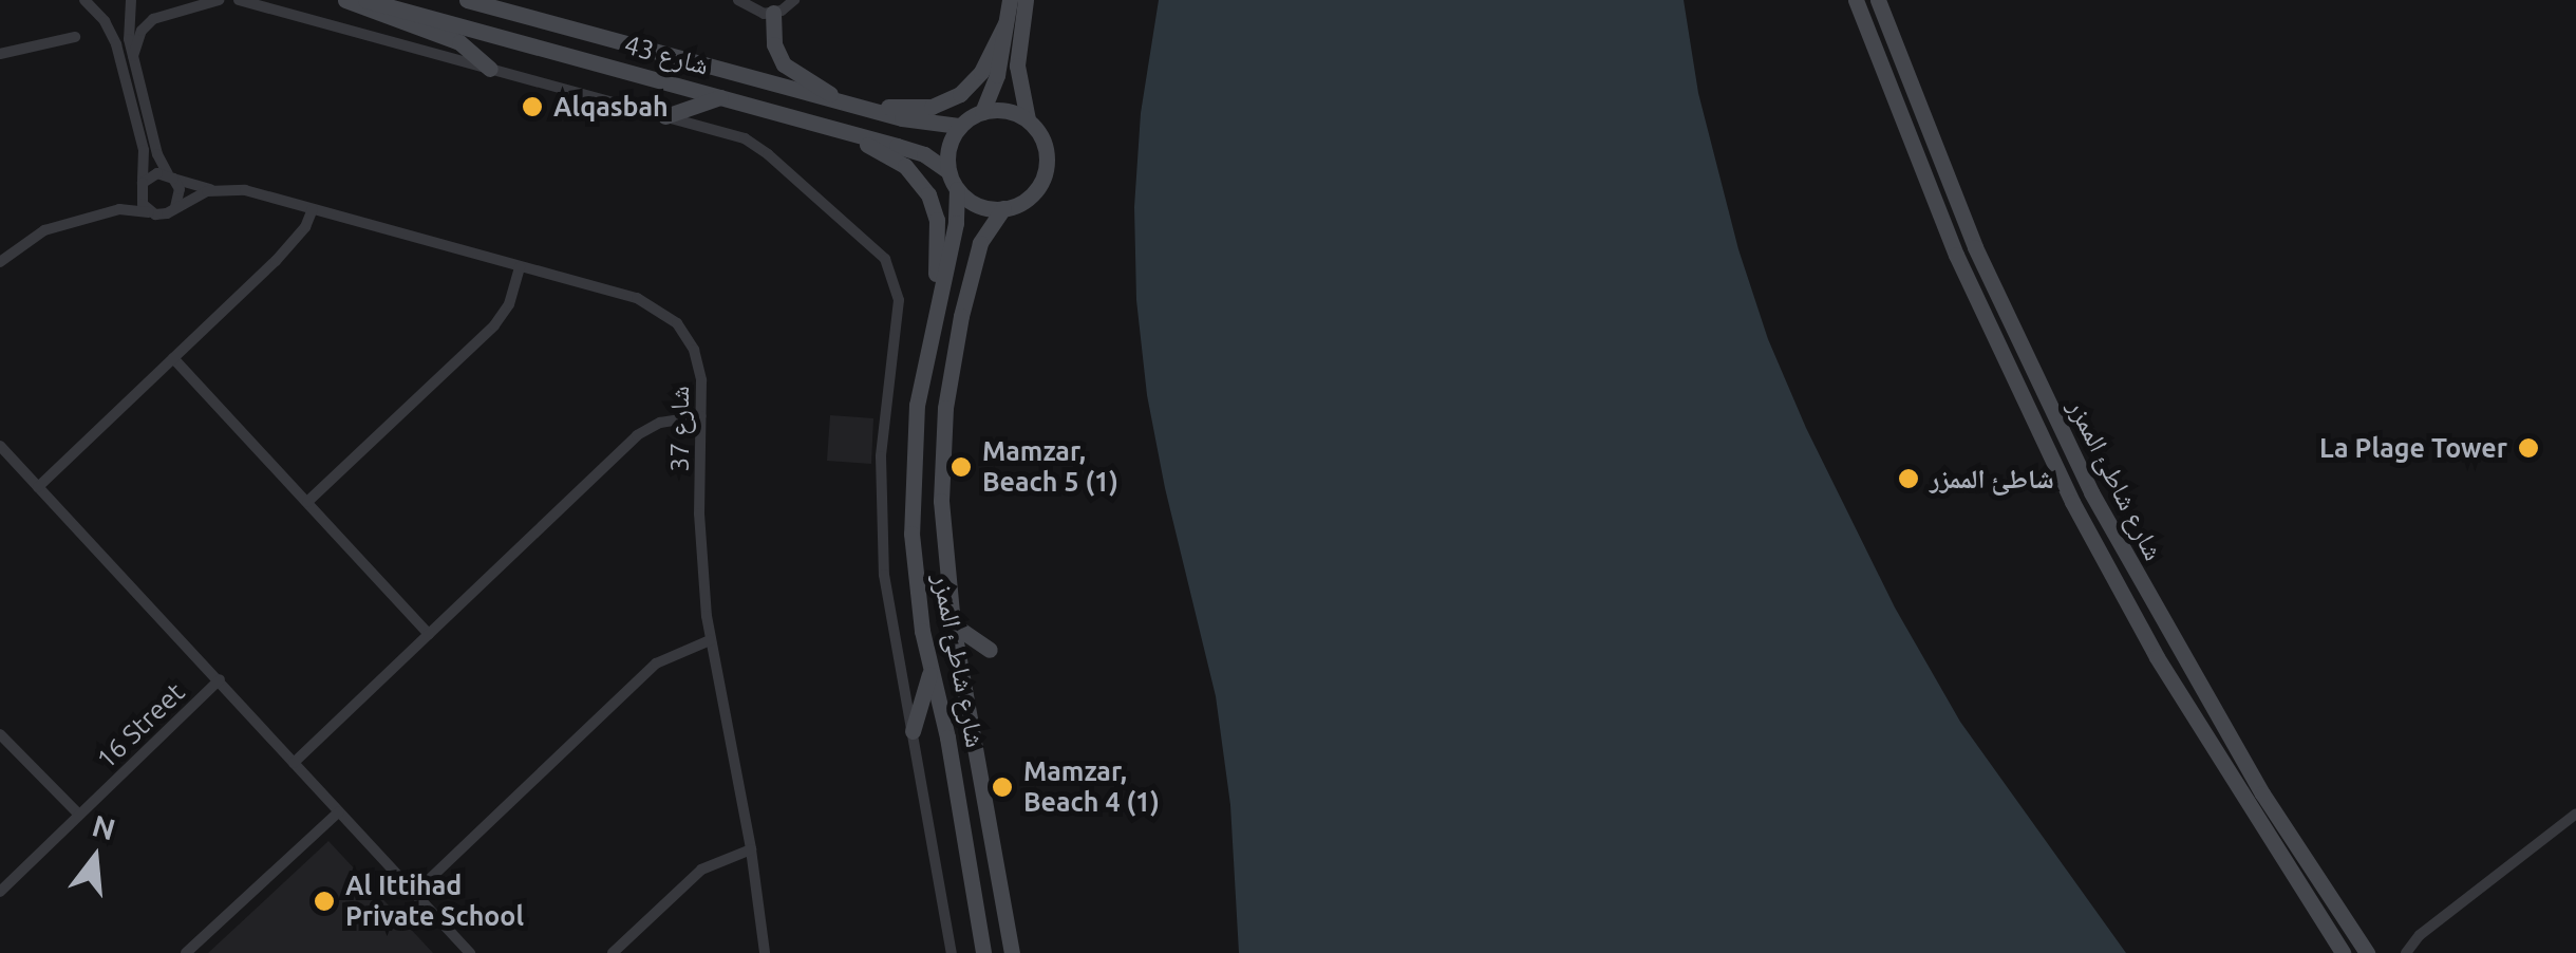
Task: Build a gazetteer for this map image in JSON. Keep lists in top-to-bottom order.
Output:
{
  "streets": {
    "main road": ["شارع 43", "شارع شاطئ الممزر"],
    "street": ["شارع 37", "16 Street"]
  },
  "crossings": [
    ["شارع 43", "شارع شاطئ الممزر"]
  ],
  "places": [
    "Alqasbah",
    "La Plage Tower",
    "Mamzar, Beach 5 (1)",
    "شاطئ الممزر",
    "Mamzar, Beach 4 (1)",
    "Al Ittihad Private School"
  ],
  "north": "top"
}
